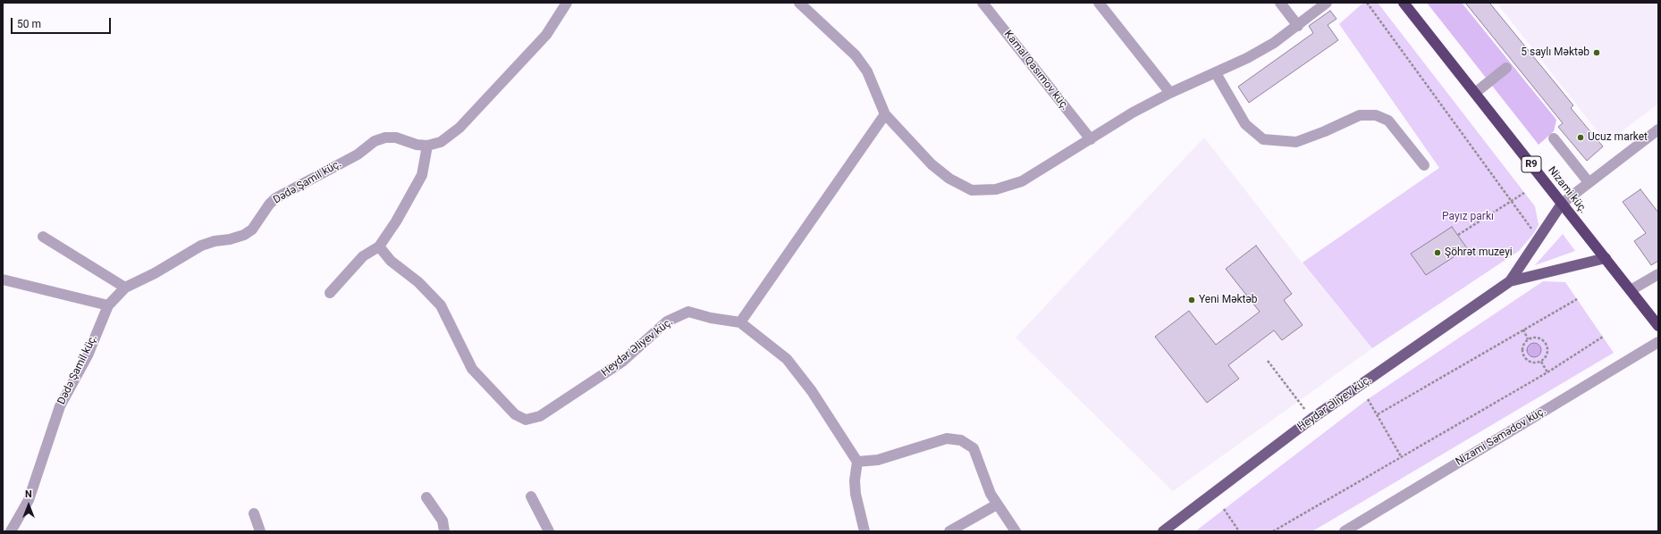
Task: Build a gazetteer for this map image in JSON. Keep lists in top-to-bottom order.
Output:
{
  "streets": {
    "highway": ["R9", "Nizami küç."],
    "main road": ["Heydər Əliyev küç."],
    "street": ["Kamal Qasımov küç.", "Dədə Şamil küç.", "Nizami Səmədov küç."]
  },
  "parks": ["Payız parkı"],
  "places": [
    "5 saylı Məktəb",
    "Ucuz market",
    "Şöhrət muzeyi",
    "Yeni Məktəb"
  ],
  "scale_bar": "50 m",
  "north": "top"
}
